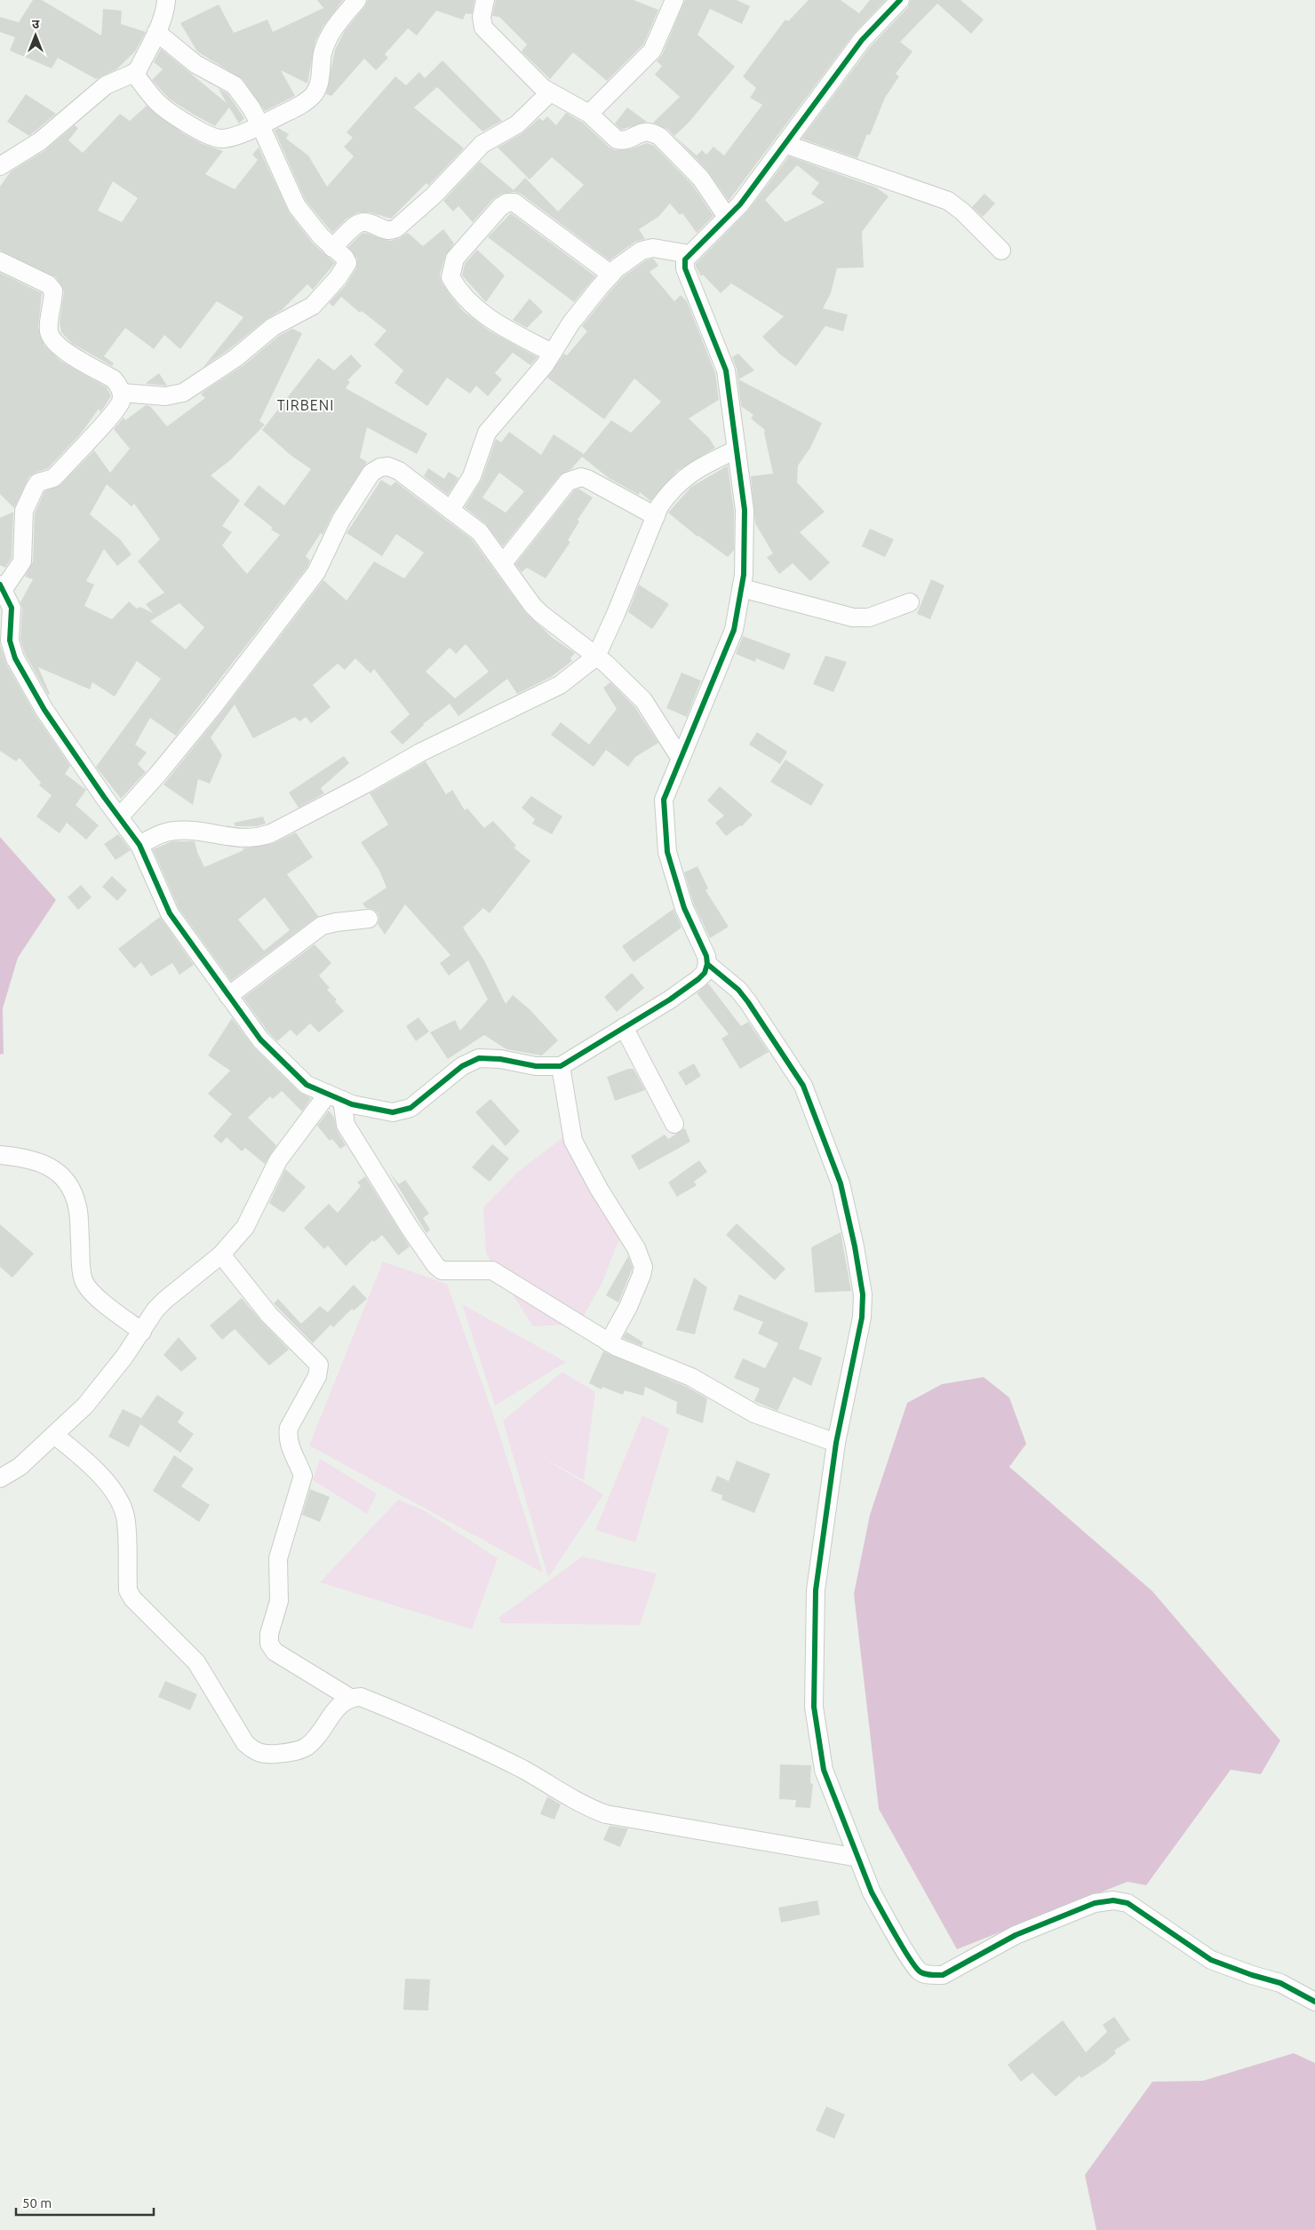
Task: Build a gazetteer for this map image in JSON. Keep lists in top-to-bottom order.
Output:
{
  "districts": ["TIRBENI"],
  "scale_bar": "50 m",
  "north": "top"
}
